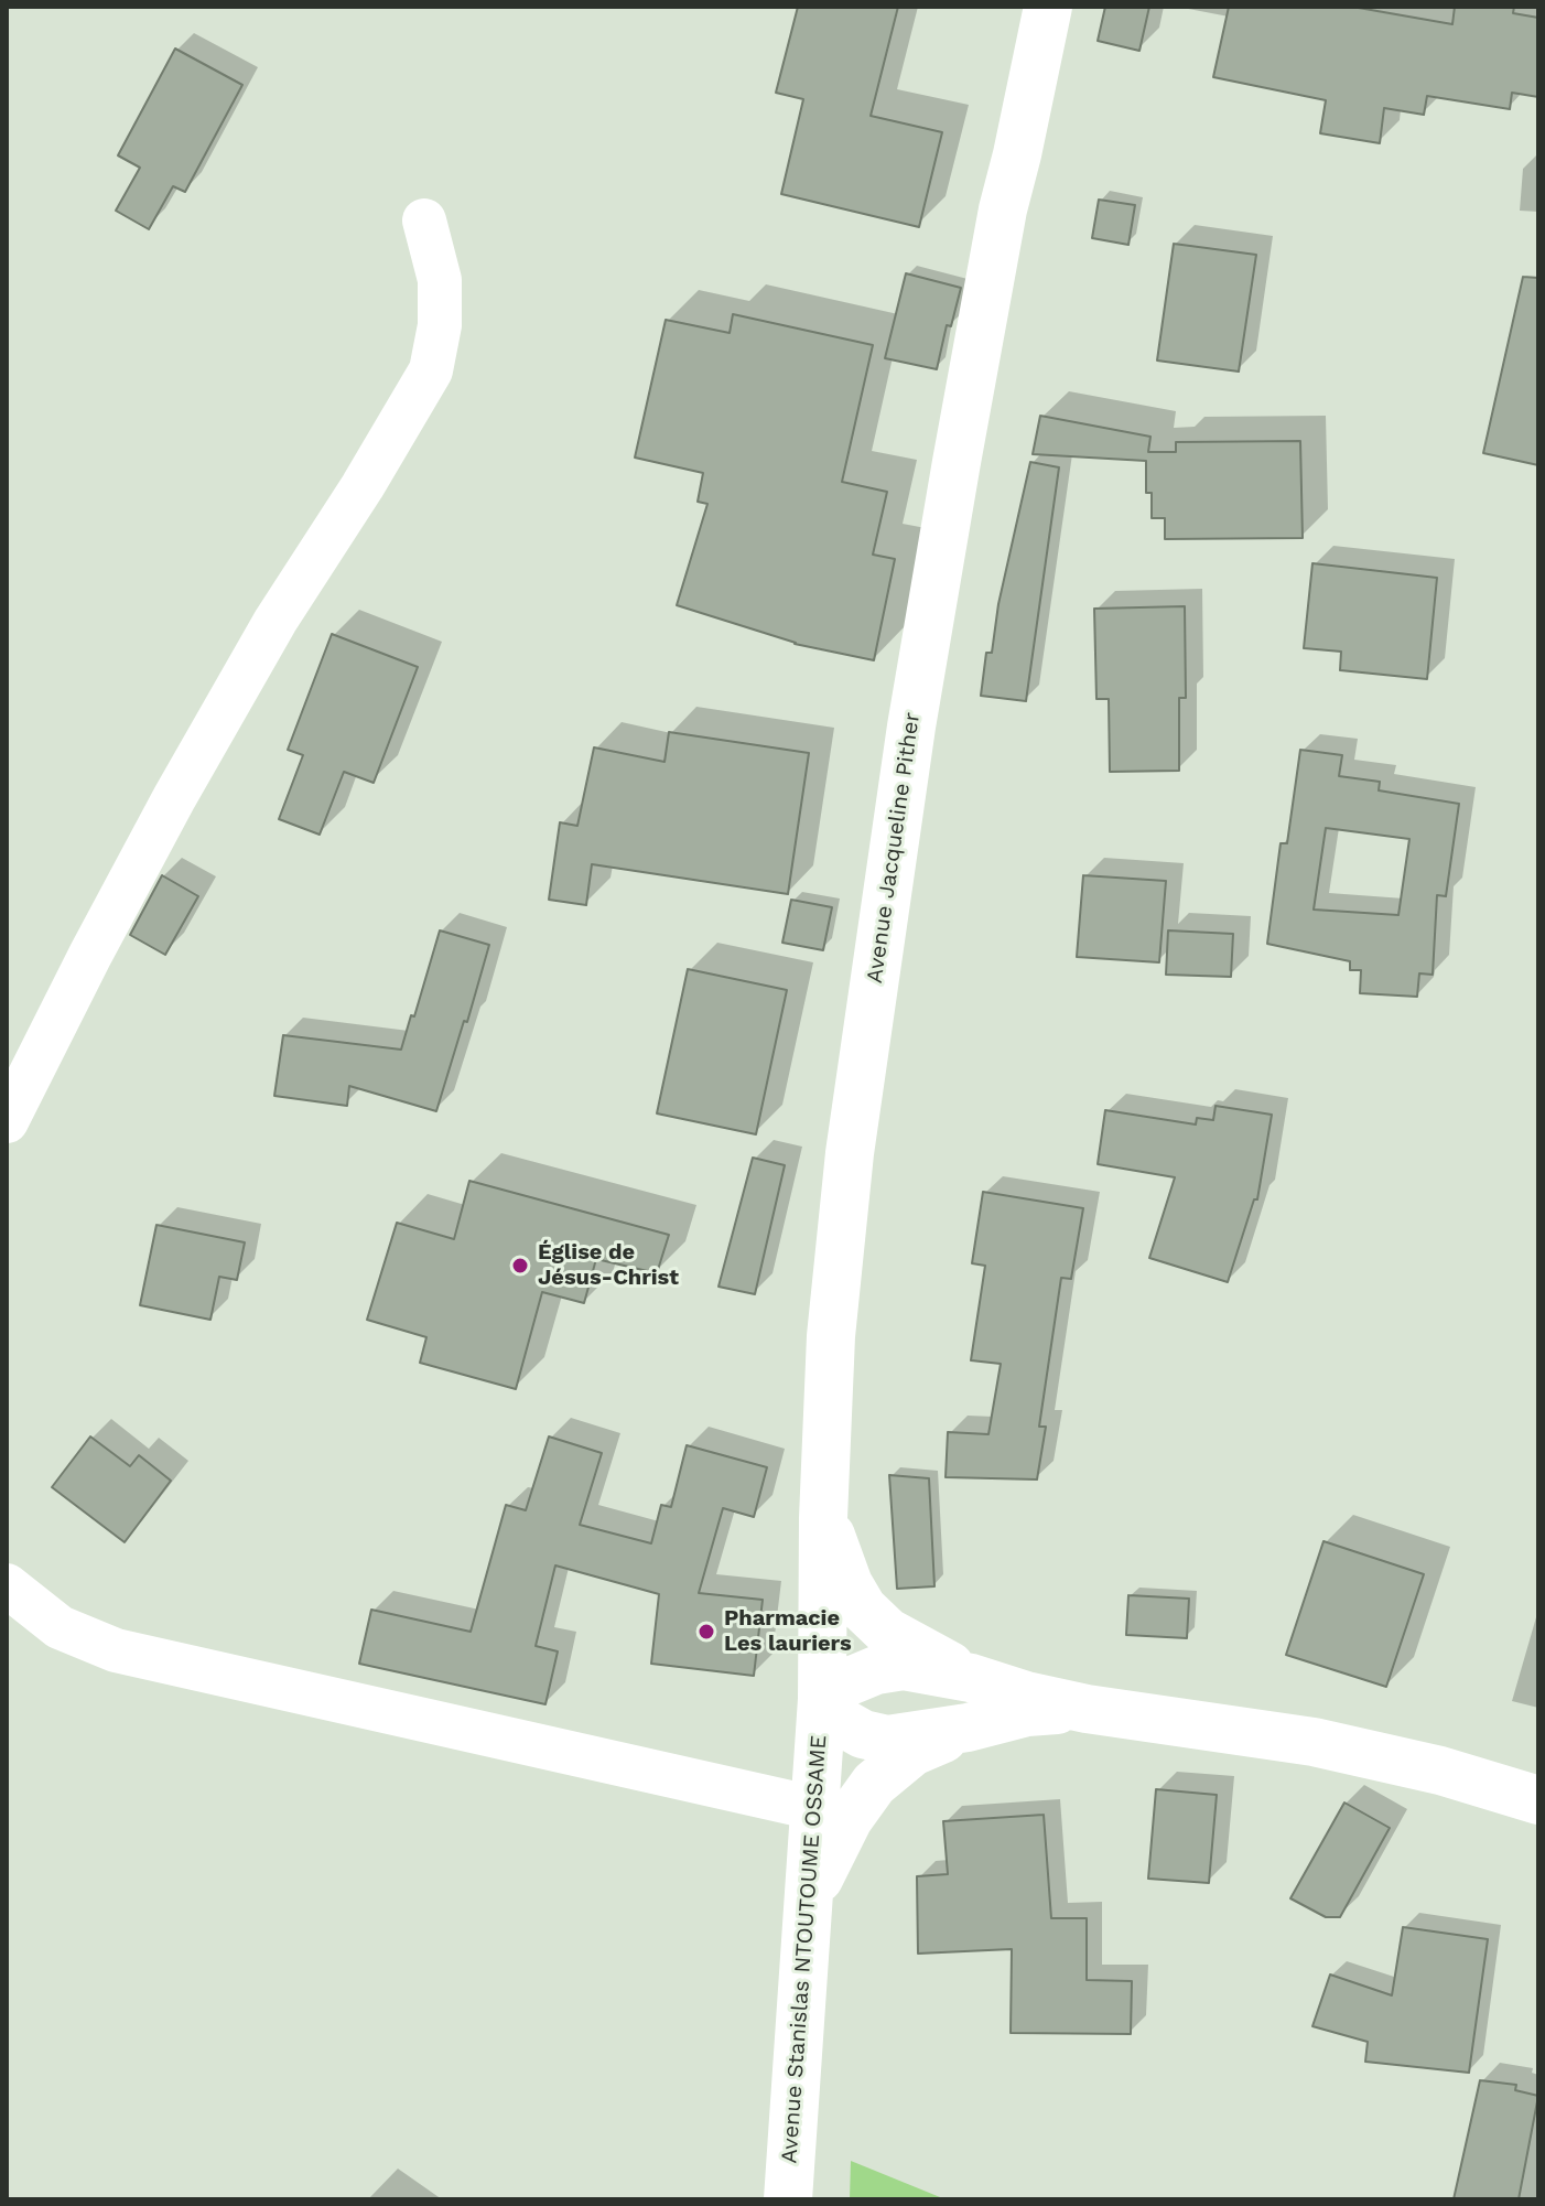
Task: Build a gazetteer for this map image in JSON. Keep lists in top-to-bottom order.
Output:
{
  "streets": {
    "street": ["Avenue Jacqueline Pither", "Avenue Stanislas NTOUTOUME OSSAME"]
  },
  "crossings": [
    ["Avenue Jacqueline Pither", "Avenue Stanislas NTOUTOUME OSSAME"]
  ],
  "places": ["Église de Jésus-Christ", "Pharmacie Les lauriers"]
}
